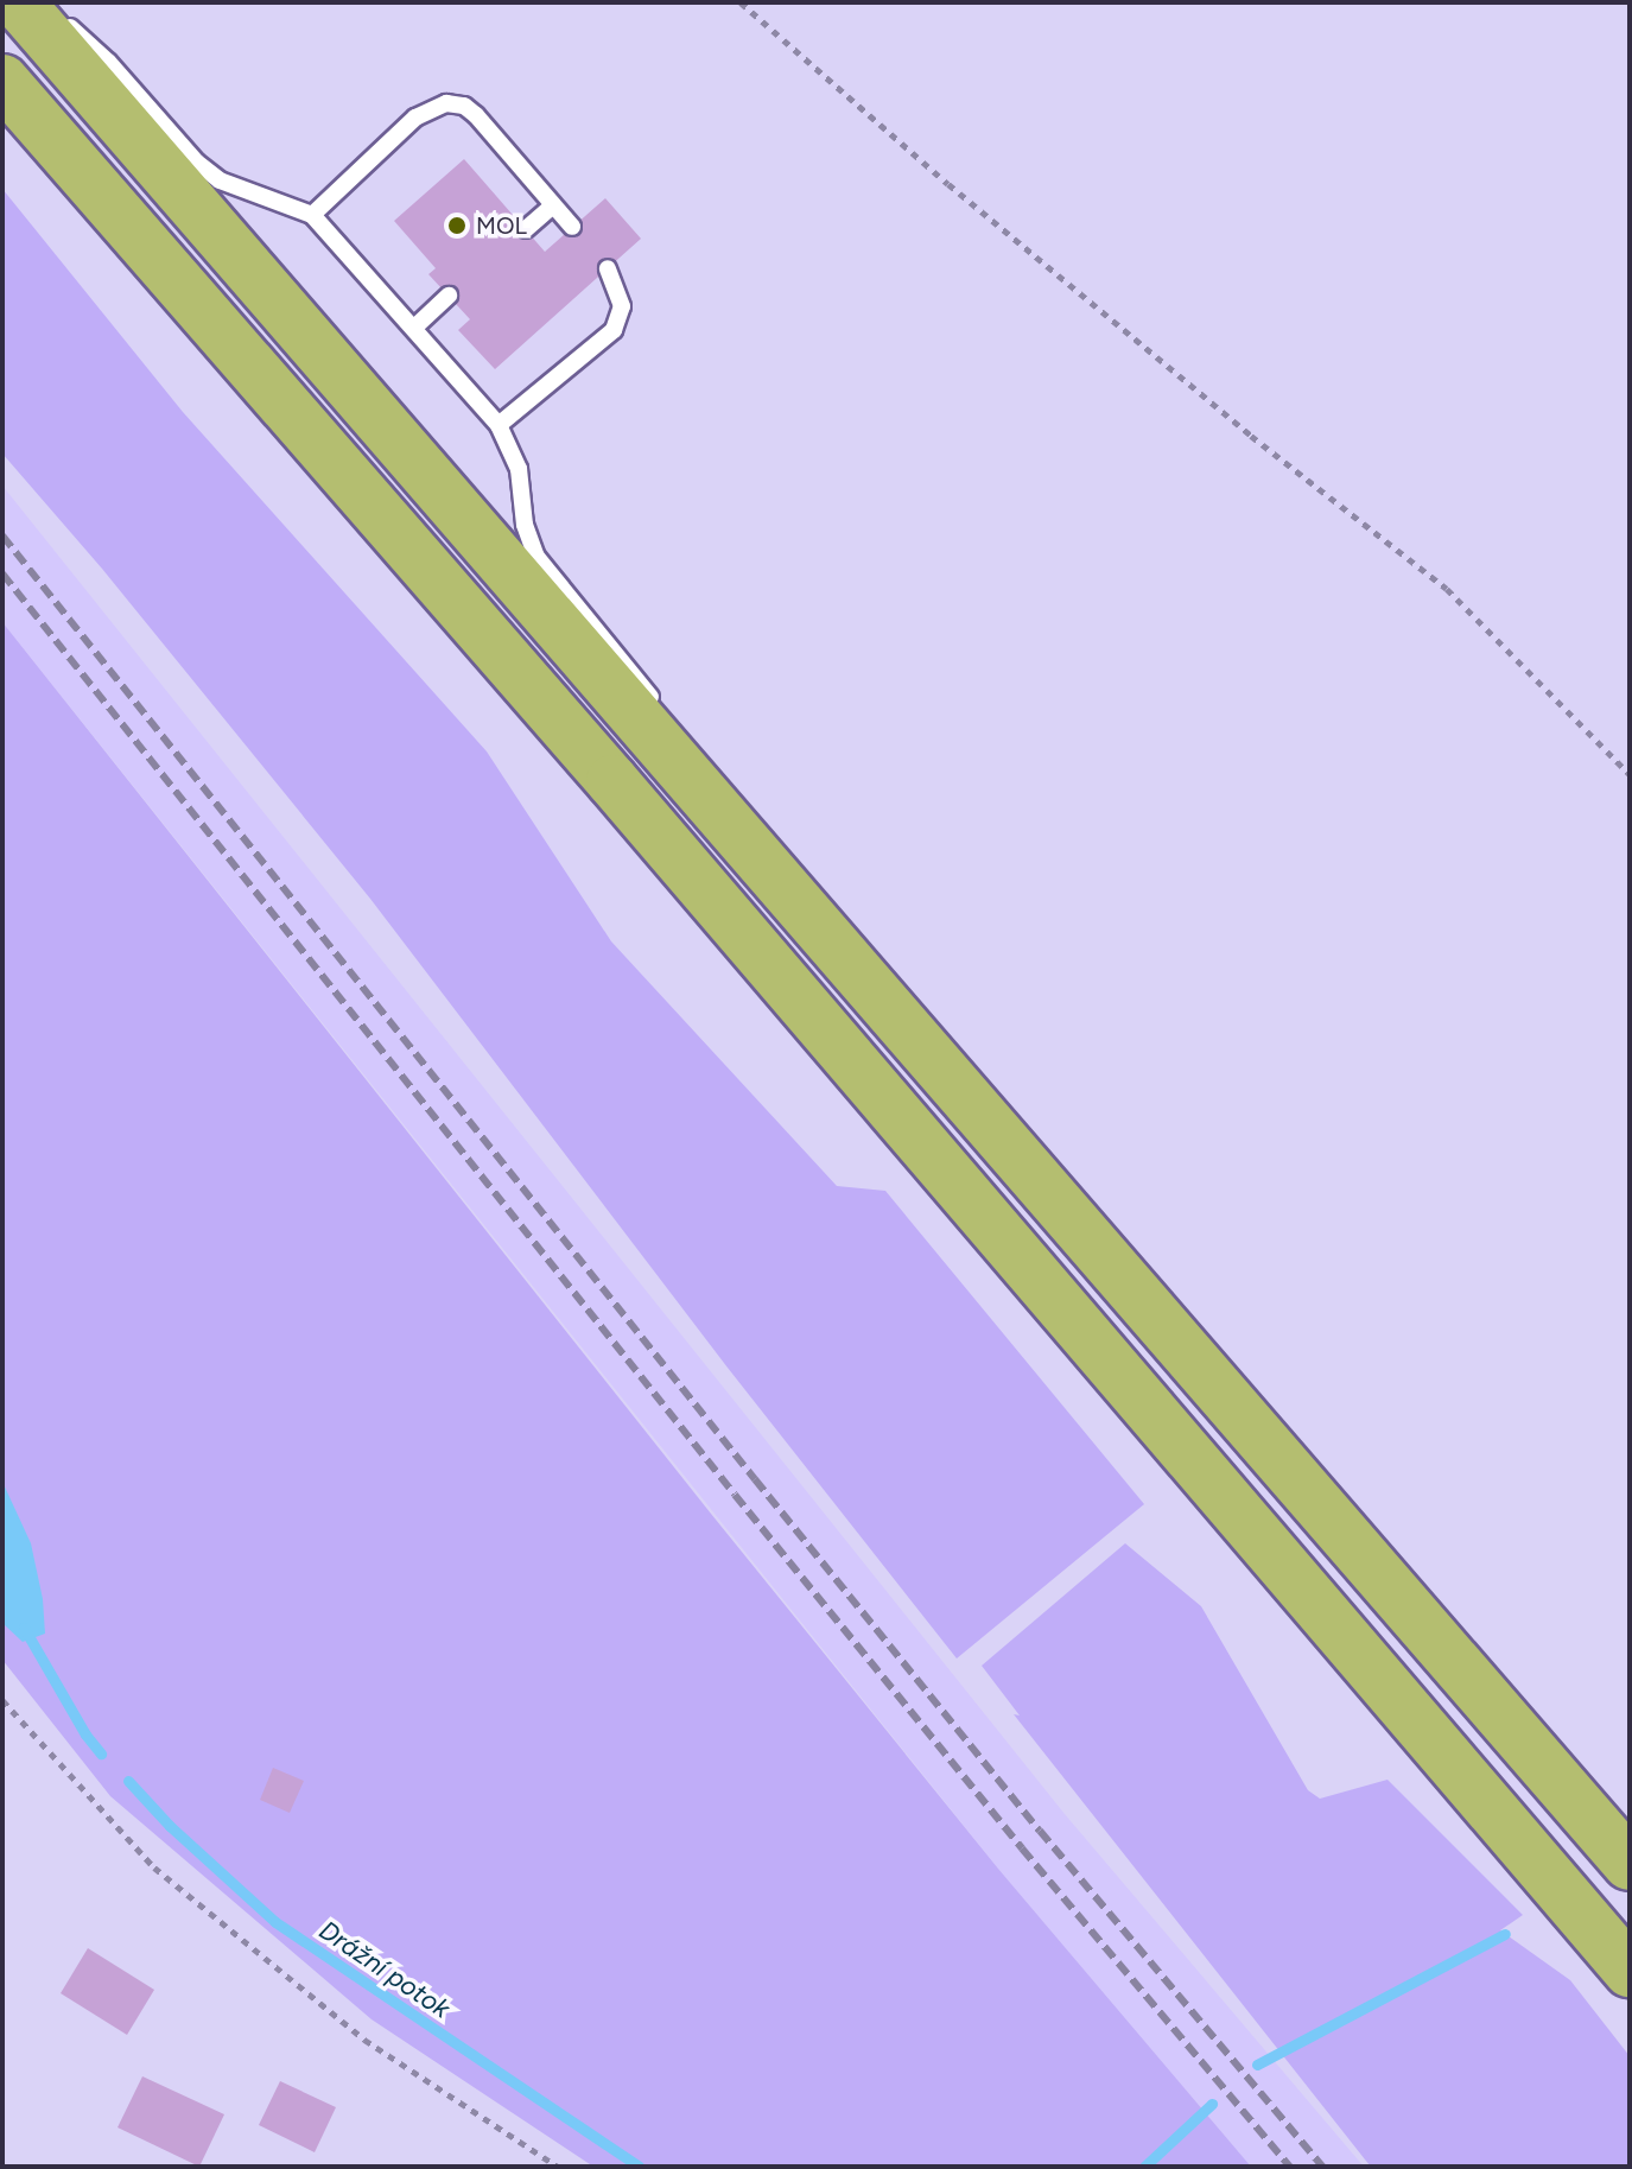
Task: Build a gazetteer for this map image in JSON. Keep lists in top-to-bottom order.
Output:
{
  "water": ["Drážní potok"],
  "places": ["MOL"]
}
